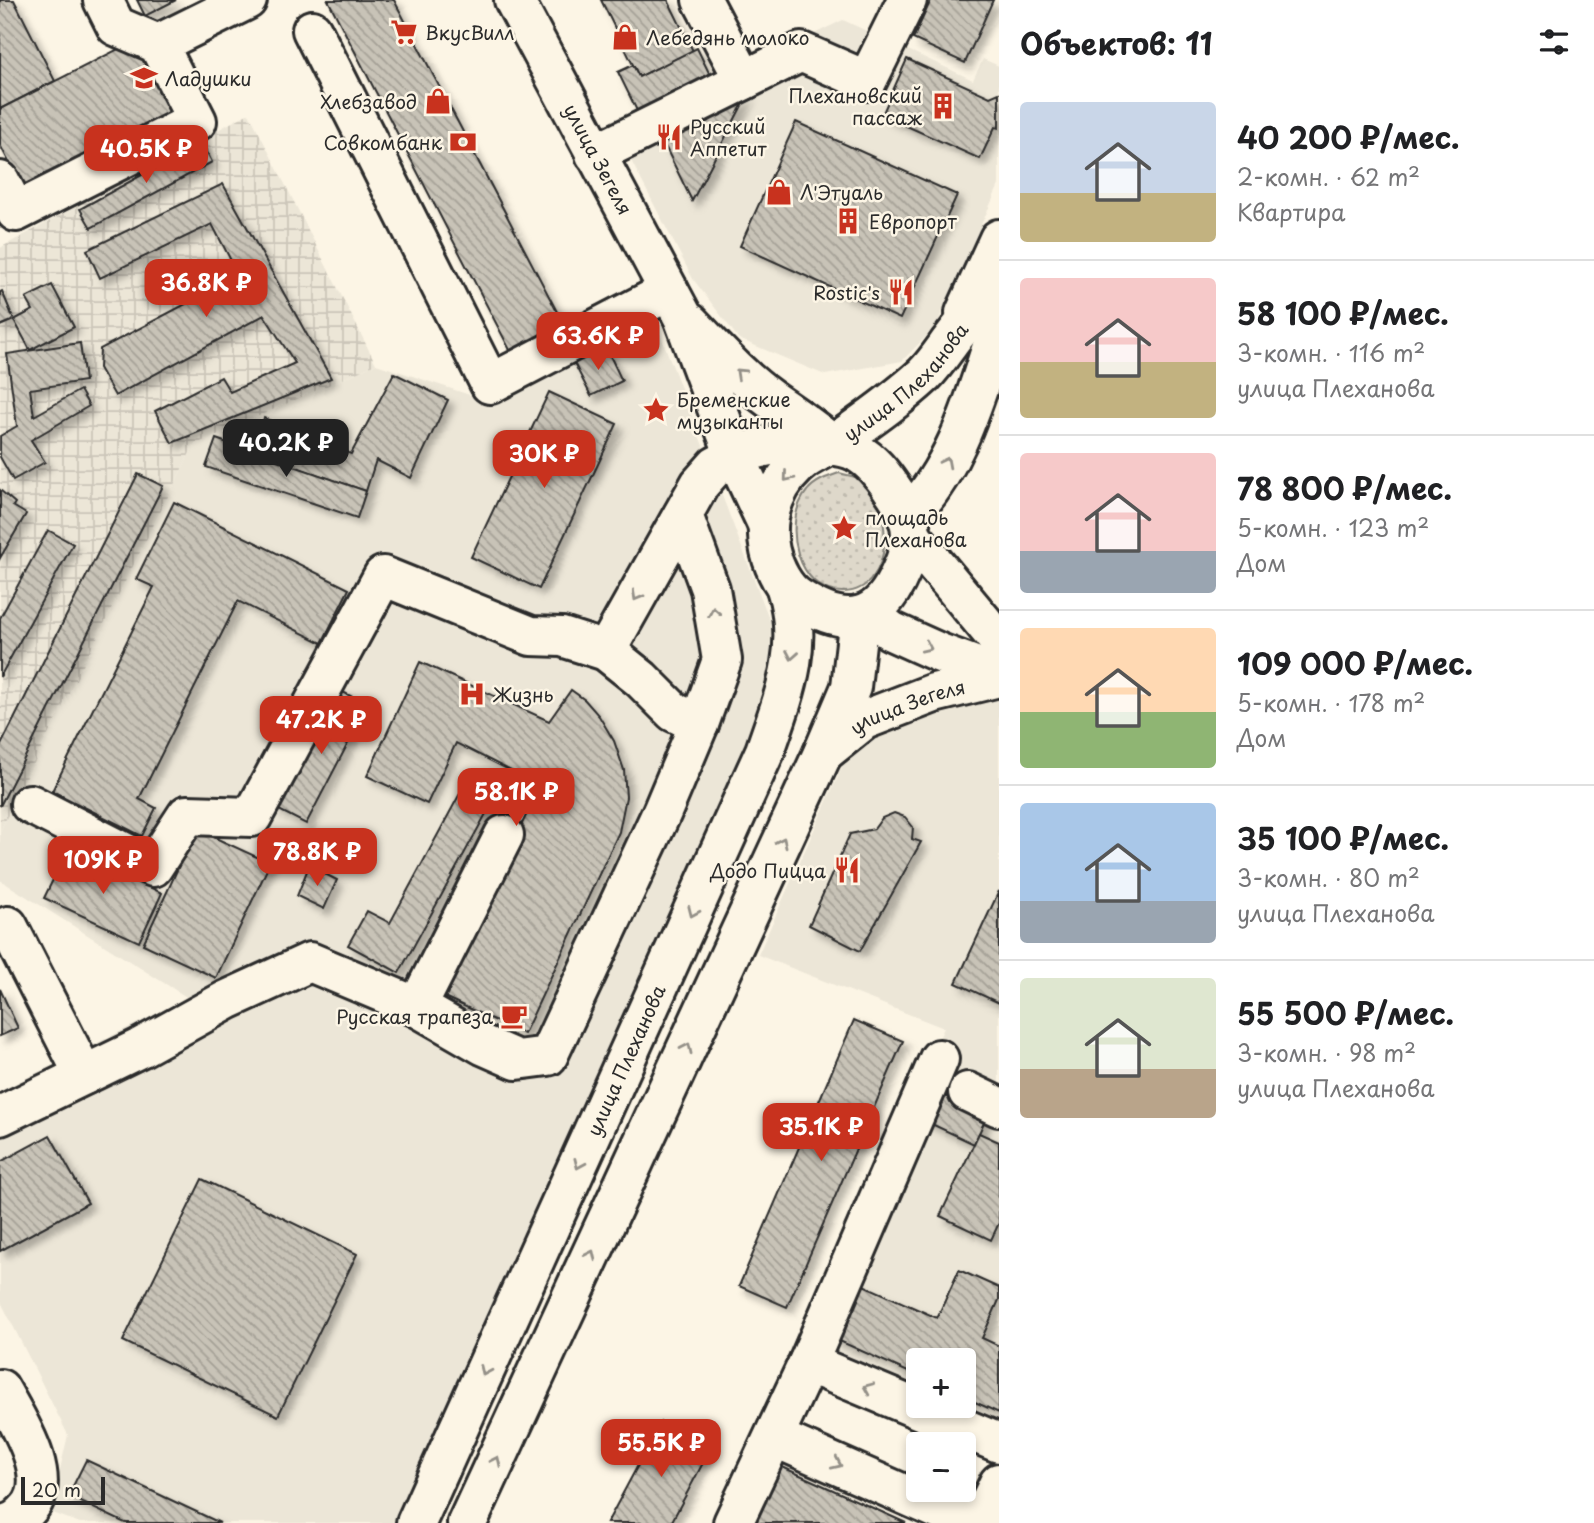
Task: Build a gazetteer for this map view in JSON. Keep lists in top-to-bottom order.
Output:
{
  "streets": {
    "main road": ["улица Зегеля", "улица Плеханова"]
  },
  "crossings": [
    ["улица Зегеля", "улица Плеханова"]
  ],
  "places": {
    "supermarket": ["ВкусВилл"],
    "shop": ["Лебедянь молоко", "Хлебзавод", "Л'Этуаль"],
    "school or university": ["Ладушки"],
    "building": ["Плехановский пассаж", "Европорт"],
    "restaurant": ["Русский Аппетит", "Rostic's", "Додо Пицца"],
    "bank": ["Совкомбанк"],
    "place": ["Бременские музыканты", "площадь Плеханова"],
    "hospital": ["Жизнь"],
    "cafe": ["Русская трапеза"]
  },
  "scale_bar": "20 m",
  "page": {
    "heading": "Объектов: 11",
    "list": [
      {
        "name": "40 200 ₽/мес.",
        "note": "2-комн. · 62 m² · Квартира"
      },
      {
        "name": "58 100 ₽/мес.",
        "note": "3-комн. · 116 m² · улица Плеханова"
      },
      {
        "name": "78 800 ₽/мес.",
        "note": "5-комн. · 123 m² · Дом"
      },
      {
        "name": "109 000 ₽/мес.",
        "note": "5-комн. · 178 m² · Дом"
      },
      {
        "name": "35 100 ₽/мес.",
        "note": "3-комн. · 80 m² · улица Плеханова"
      },
      {
        "name": "55 500 ₽/мес.",
        "note": "3-комн. · 98 m² · улица Плеханова"
      }
    ],
    "price": [
      "40.5K ₽",
      "36.8K ₽",
      "63.6K ₽",
      "40.2K ₽",
      "30K ₽",
      "47.2K ₽",
      "58.1K ₽",
      "78.8K ₽",
      "109K ₽",
      "35.1K ₽",
      "55.5K ₽"
    ],
    "map_buttons": ["+", "−"],
    "scale": "20 m"
  }
}
